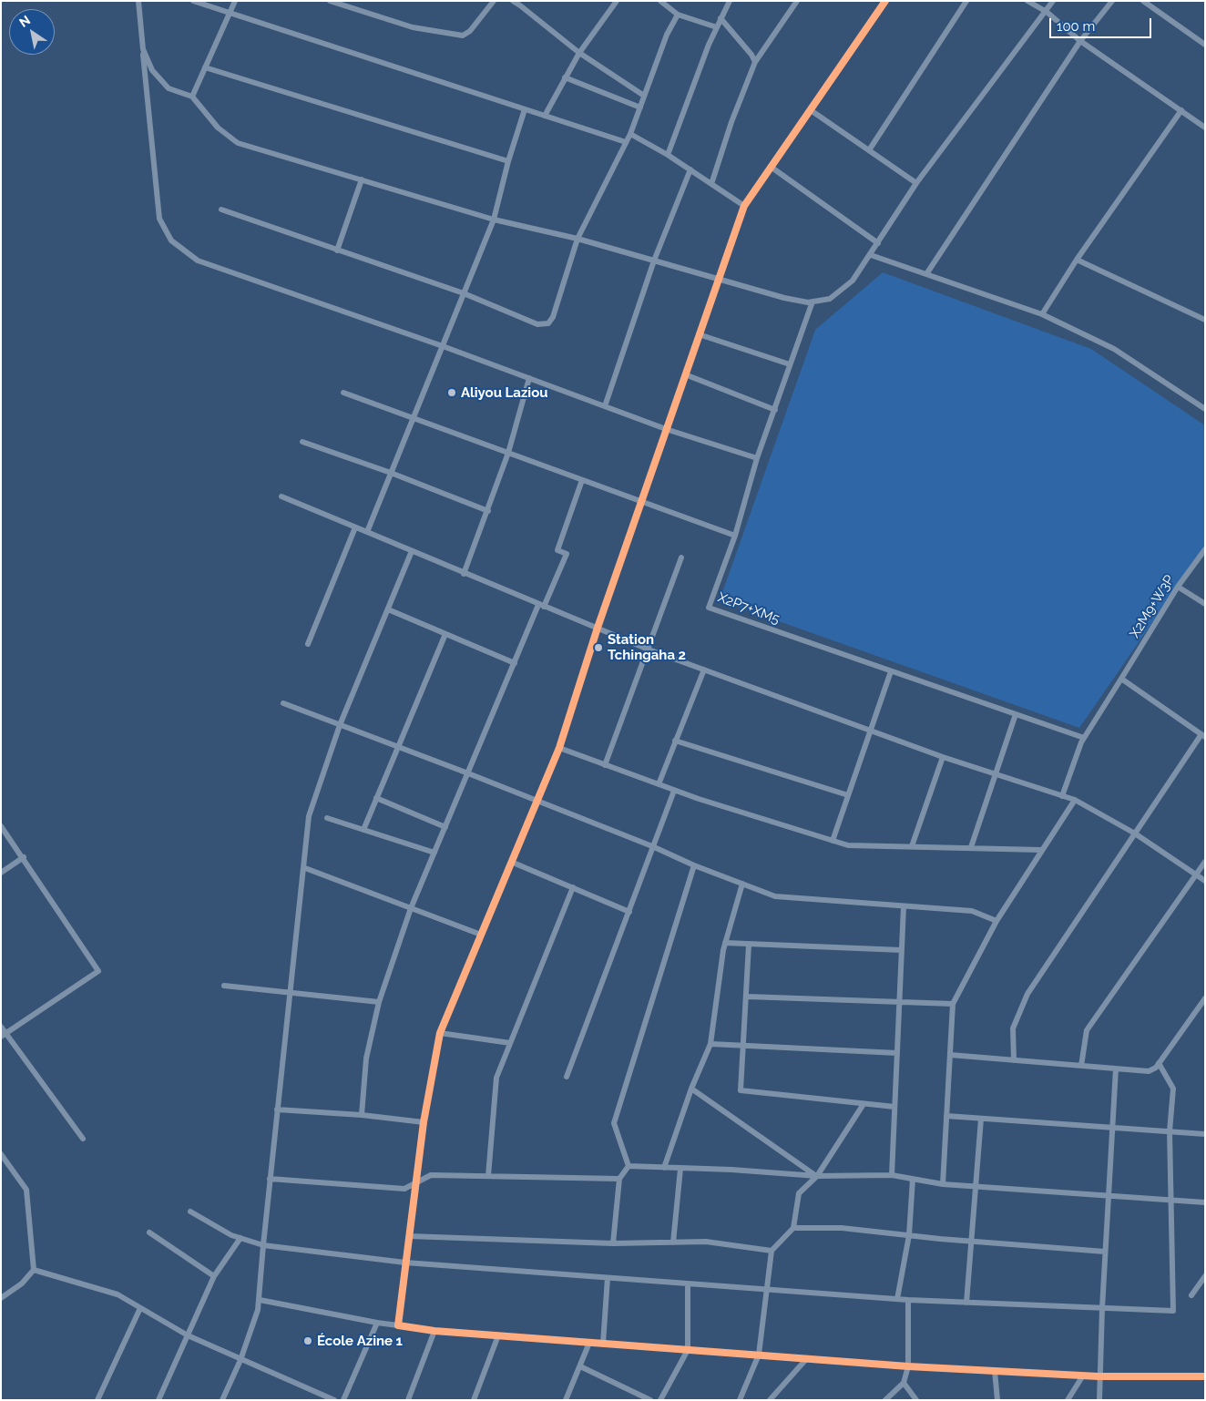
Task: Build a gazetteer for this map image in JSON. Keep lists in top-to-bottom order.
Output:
{
  "streets": {
    "street": ["X2M9+W3P", "X2P7+XM5"]
  },
  "crossings": [
    ["X2M9+W3P", "X2P7+XM5"]
  ],
  "places": ["Aliyou Laziou", "Station Tchingaha 2", "École Azine 1"],
  "scale_bar": "100 m",
  "north": "top left"
}
